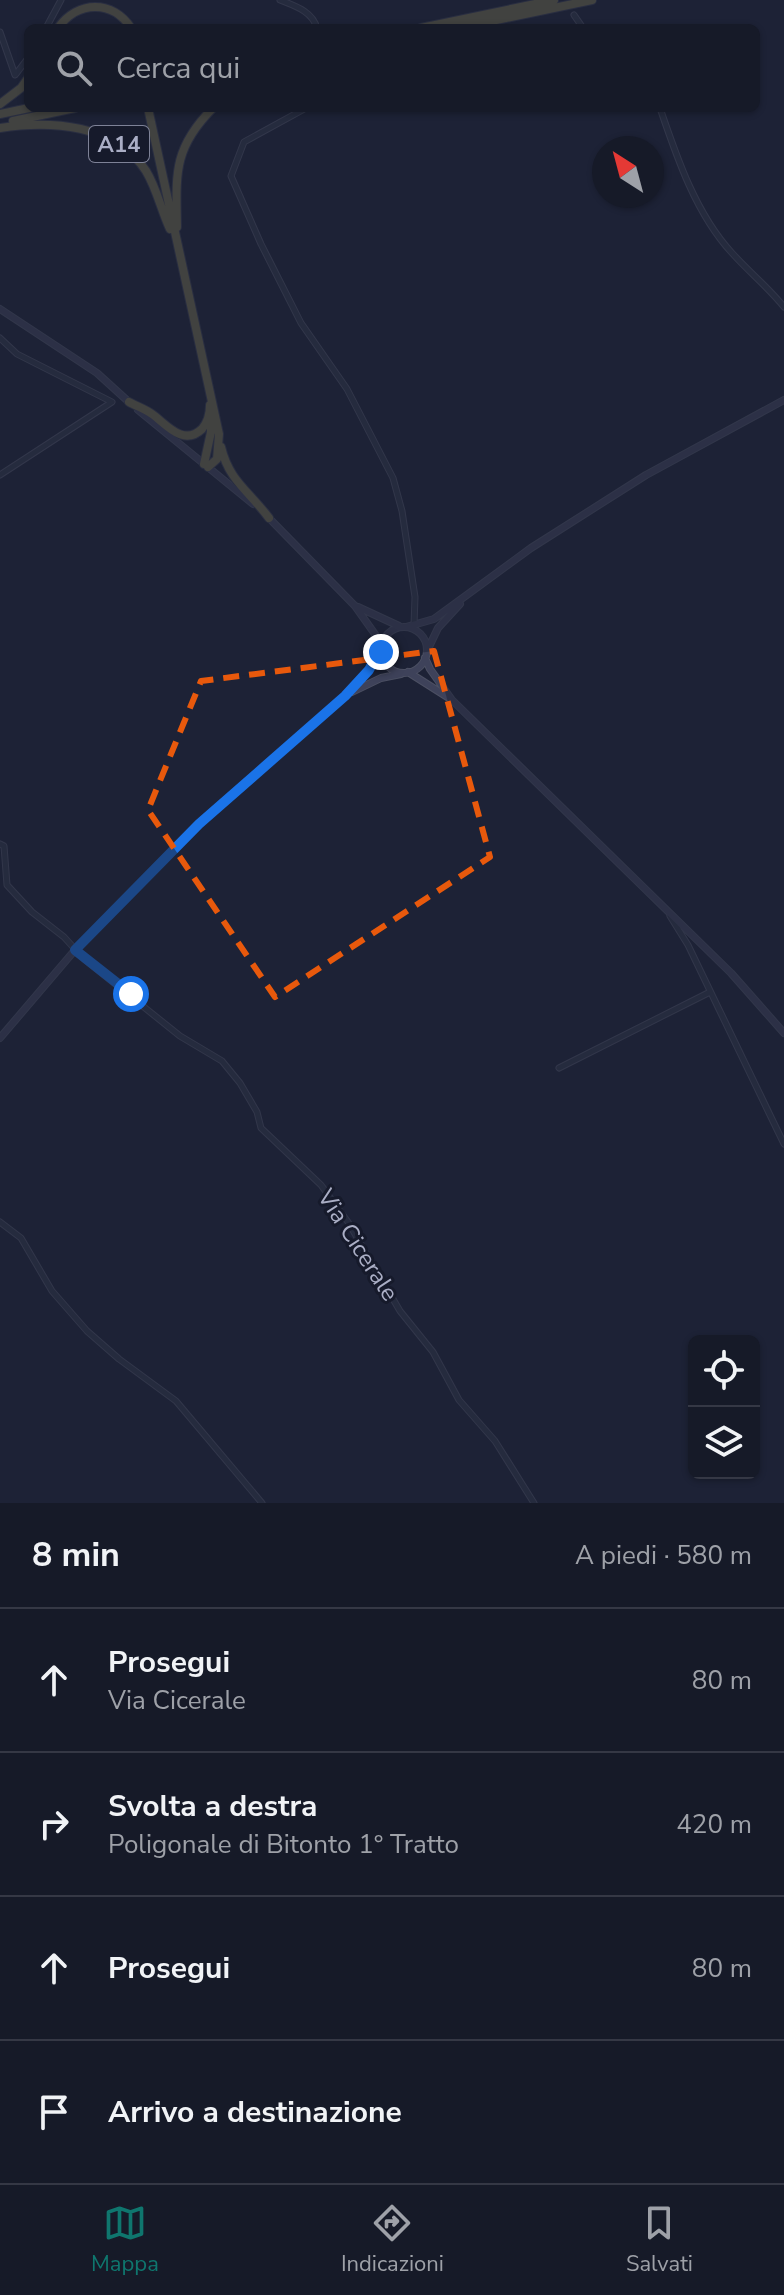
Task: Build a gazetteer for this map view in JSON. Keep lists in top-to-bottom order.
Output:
{
  "streets": {
    "highway": ["A14"],
    "street": ["Via Cicerale"]
  },
  "north": "top left",
  "page": {
    "search": "Cerca qui",
    "heading": ["8 min", "A piedi · 580 m"],
    "list": [
      ["Prosegui", "Via Cicerale", "80 m"],
      ["Svolta a destra", "Poligonale di Bitonto 1° Tratto", "420 m"],
      ["Prosegui", "80 m"],
      "Arrivo a destinazione"
    ],
    "nav": ["Mappa", "Indicazioni", "Salvati"]
  }
}
